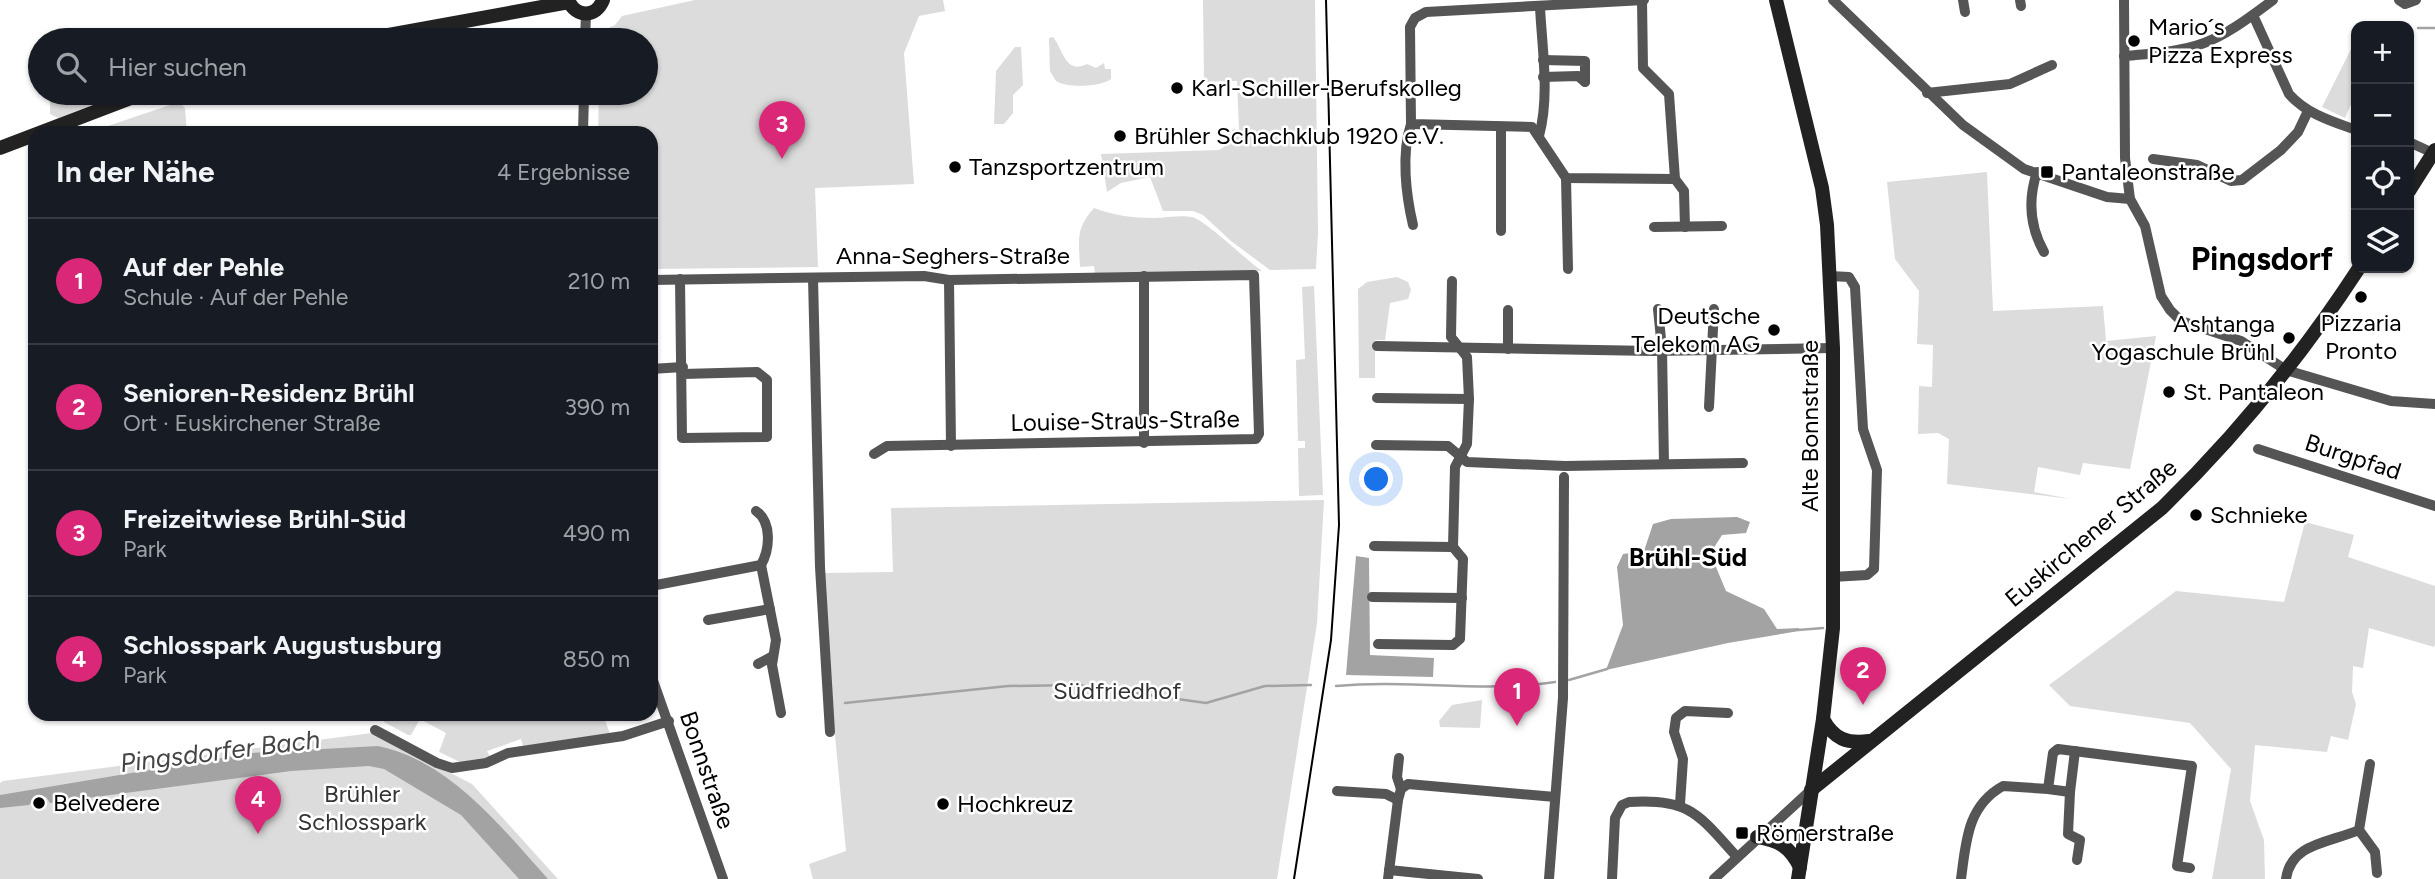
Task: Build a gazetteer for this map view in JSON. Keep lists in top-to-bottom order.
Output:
{
  "streets": {
    "main road": ["Alte Bonnstraße", "Euskirchener Straße"],
    "street": [
      "Anna-Seghers-Straße",
      "Louise-Straus-Straße",
      "Burgpfad",
      "Bonnstraße"
    ]
  },
  "crossings": [
    ["Anna-Seghers-Straße", "Louise-Straus-Straße"],
    ["Alte Bonnstraße", "Euskirchener Straße"]
  ],
  "districts": ["Pingsdorf", "Brühl-Süd"],
  "water": ["Pingsdorfer Bach"],
  "parks": ["Südfriedhof", "Brühler Schlosspark"],
  "places": {
    "other": [
      "Mario´s Pizza Express",
      "Karl-Schiller-Berufskolleg",
      "Brühler Schachklub 1920 e.V.",
      "Tanzsportzentrum",
      "Pizzaria Pronto",
      "Deutsche Telekom AG",
      "Ashtanga Yogaschule Brühl",
      "St. Pantaleon",
      "Schnieke",
      "Belvedere",
      "Hochkreuz"
    ],
    "transit": ["Pantaleonstraße", "Römerstraße"]
  },
  "page": {
    "map_buttons": ["+", "−"],
    "search": "Hier suchen",
    "pins": [
      "3",
      "2",
      "1",
      "4"
    ],
    "heading": ["In der Nähe", "4 Ergebnisse"],
    "list": [
      {
        "mark": "1",
        "name": "Auf der Pehle",
        "note": "Schule · Auf der Pehle",
        "value": "210 m"
      },
      {
        "mark": "2",
        "name": "Senioren-Residenz Brühl",
        "note": "Ort · Euskirchener Straße",
        "value": "390 m"
      },
      {
        "mark": "3",
        "name": "Freizeitwiese Brühl-Süd",
        "note": "Park",
        "value": "490 m"
      },
      {
        "mark": "4",
        "name": "Schlosspark Augustusburg",
        "note": "Park",
        "value": "850 m"
      }
    ]
  }
}
